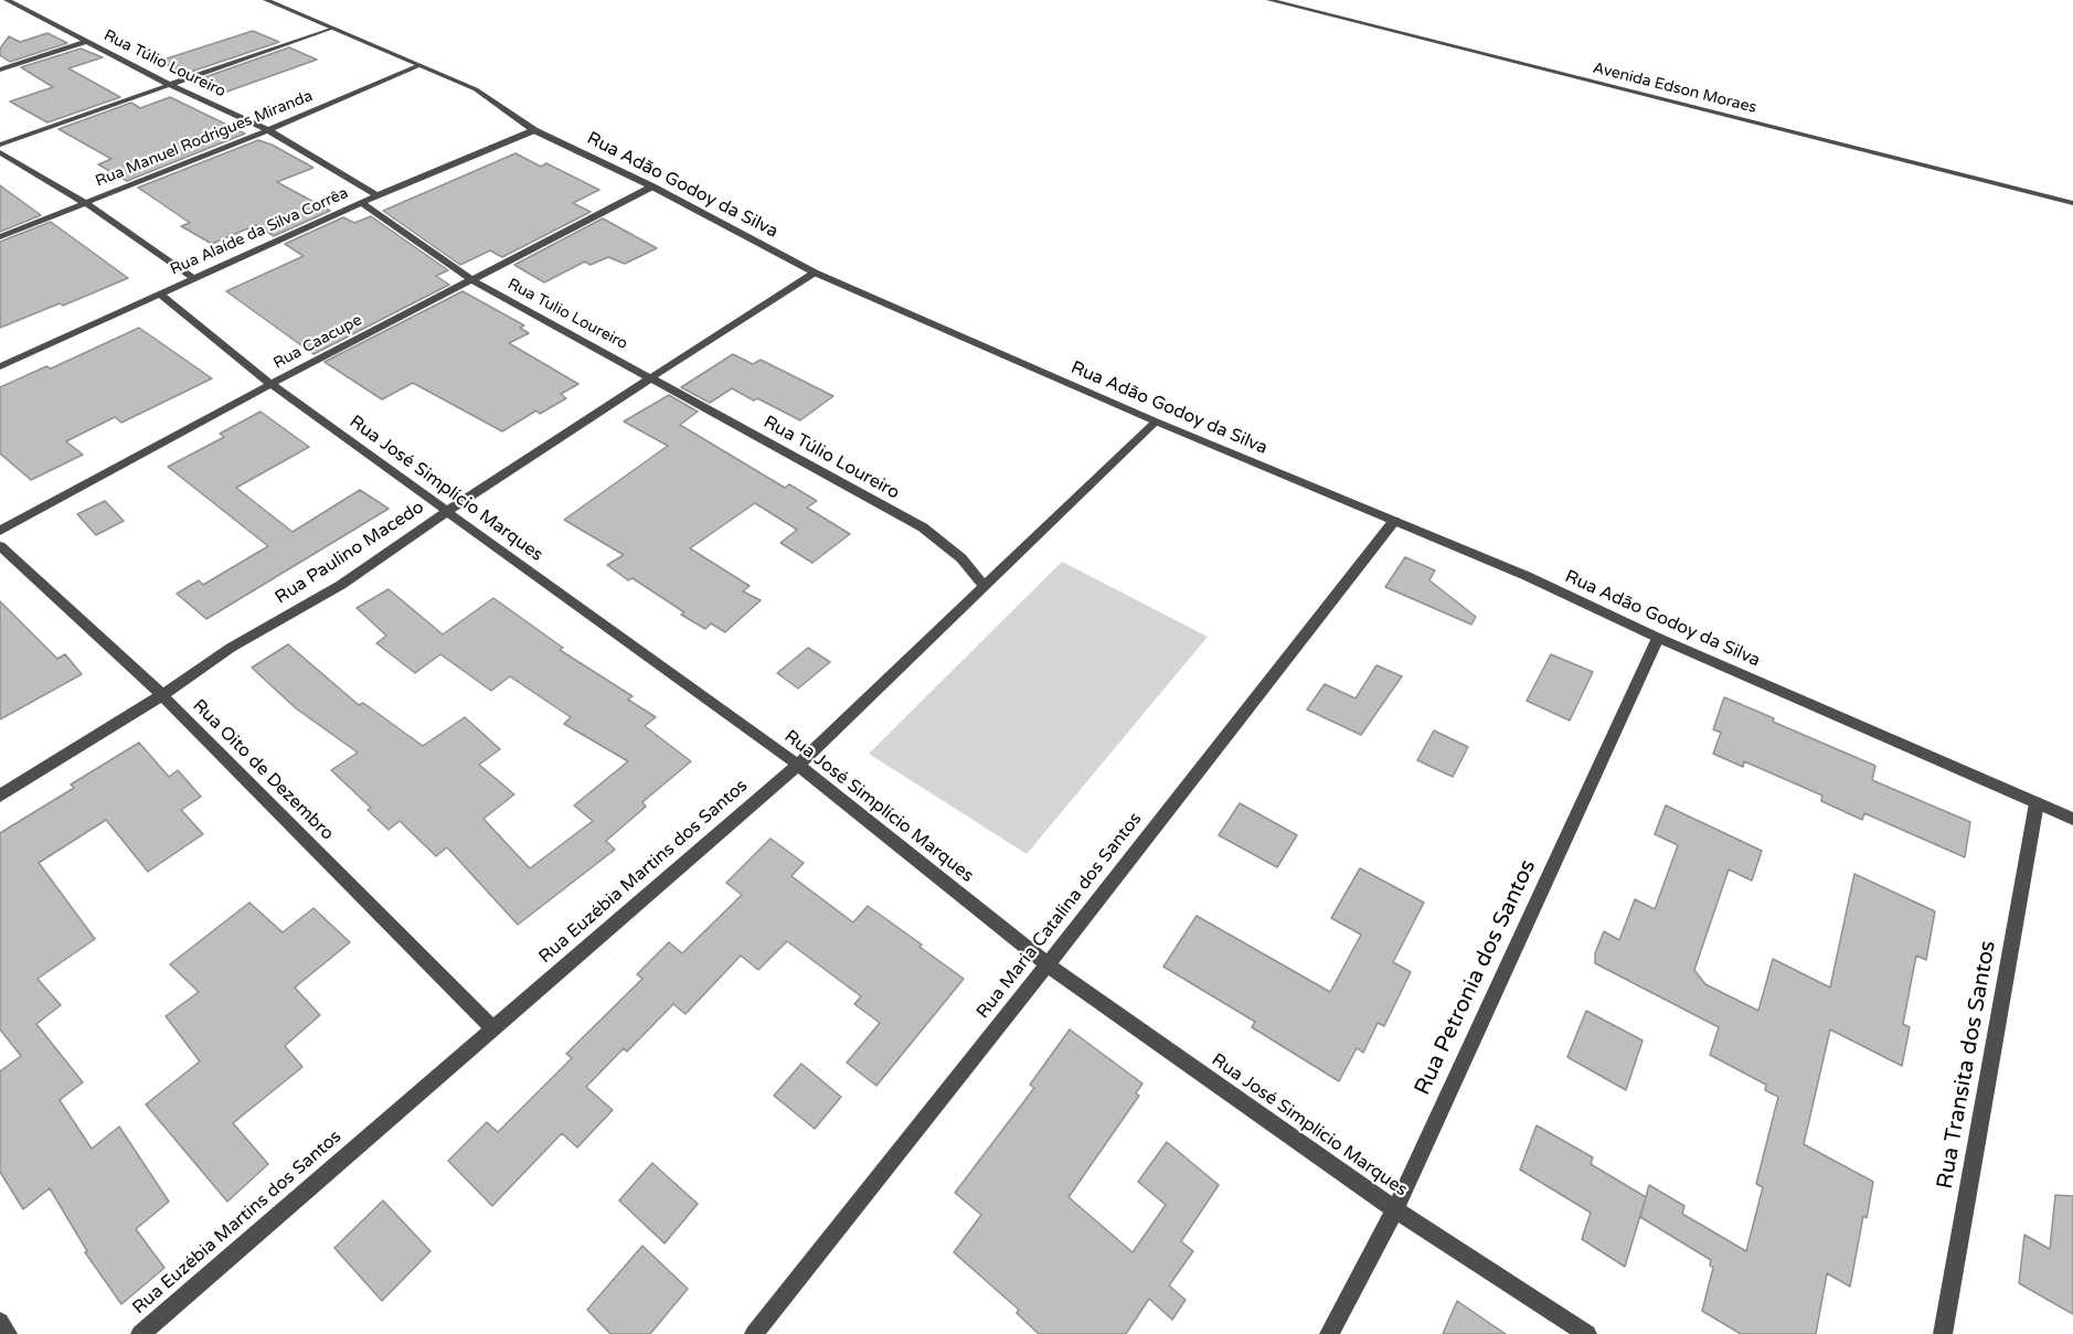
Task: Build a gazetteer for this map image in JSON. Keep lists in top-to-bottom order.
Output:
{
  "streets": {
    "street": [
      "Rua Túlio Loureiro",
      "Avenida Edson Moraes",
      "Rua Manuel Rodrigues Miranda",
      "Rua Adão Godoy da Silva",
      "Rua Alaíde da Silva Corrêa",
      "Rua Tulio Loureiro",
      "Rua Caacupe",
      "Rua José Simplício Marques",
      "Rua Paulino Macedo",
      "Rua Oito de Dezembro",
      "Rua Euzébia Martins dos Santos",
      "Rua Maria Catalina dos Santos",
      "Rua Petronia dos Santos",
      "Rua Transita dos Santos"
    ]
  },
  "crossings": [
    ["Rua Túlio Loureiro", "Rua Manuel Rodrigues Miranda"],
    ["Rua Túlio Loureiro", "Rua Alaíde da Silva Corrêa"],
    ["Rua Túlio Loureiro", "Rua Tulio Loureiro"],
    ["Rua Túlio Loureiro", "Rua Paulino Macedo"],
    ["Rua Túlio Loureiro", "Rua Euzébia Martins dos Santos"],
    ["Rua Manuel Rodrigues Miranda", "Rua Adão Godoy da Silva"],
    ["Rua Adão Godoy da Silva", "Rua Alaíde da Silva Corrêa"],
    ["Rua Adão Godoy da Silva", "Rua Caacupe"],
    ["Rua Adão Godoy da Silva", "Rua Paulino Macedo"],
    ["Rua Adão Godoy da Silva", "Rua Euzébia Martins dos Santos"],
    ["Rua Adão Godoy da Silva", "Rua Maria Catalina dos Santos"],
    ["Rua Adão Godoy da Silva", "Rua Petronia dos Santos"],
    ["Rua Adão Godoy da Silva", "Rua Transita dos Santos"],
    ["Rua Alaíde da Silva Corrêa", "Rua José Simplício Marques"],
    ["Rua Tulio Loureiro", "Rua Caacupe"],
    ["Rua Tulio Loureiro", "Rua Paulino Macedo"],
    ["Rua Caacupe", "Rua José Simplício Marques"],
    ["Rua José Simplício Marques", "Rua Paulino Macedo"],
    ["Rua José Simplício Marques", "Rua Euzébia Martins dos Santos"],
    ["Rua José Simplício Marques", "Rua Maria Catalina dos Santos"],
    ["Rua José Simplício Marques", "Rua Petronia dos Santos"],
    ["Rua Paulino Macedo", "Rua Oito de Dezembro"],
    ["Rua Oito de Dezembro", "Rua Euzébia Martins dos Santos"]
  ]
}
